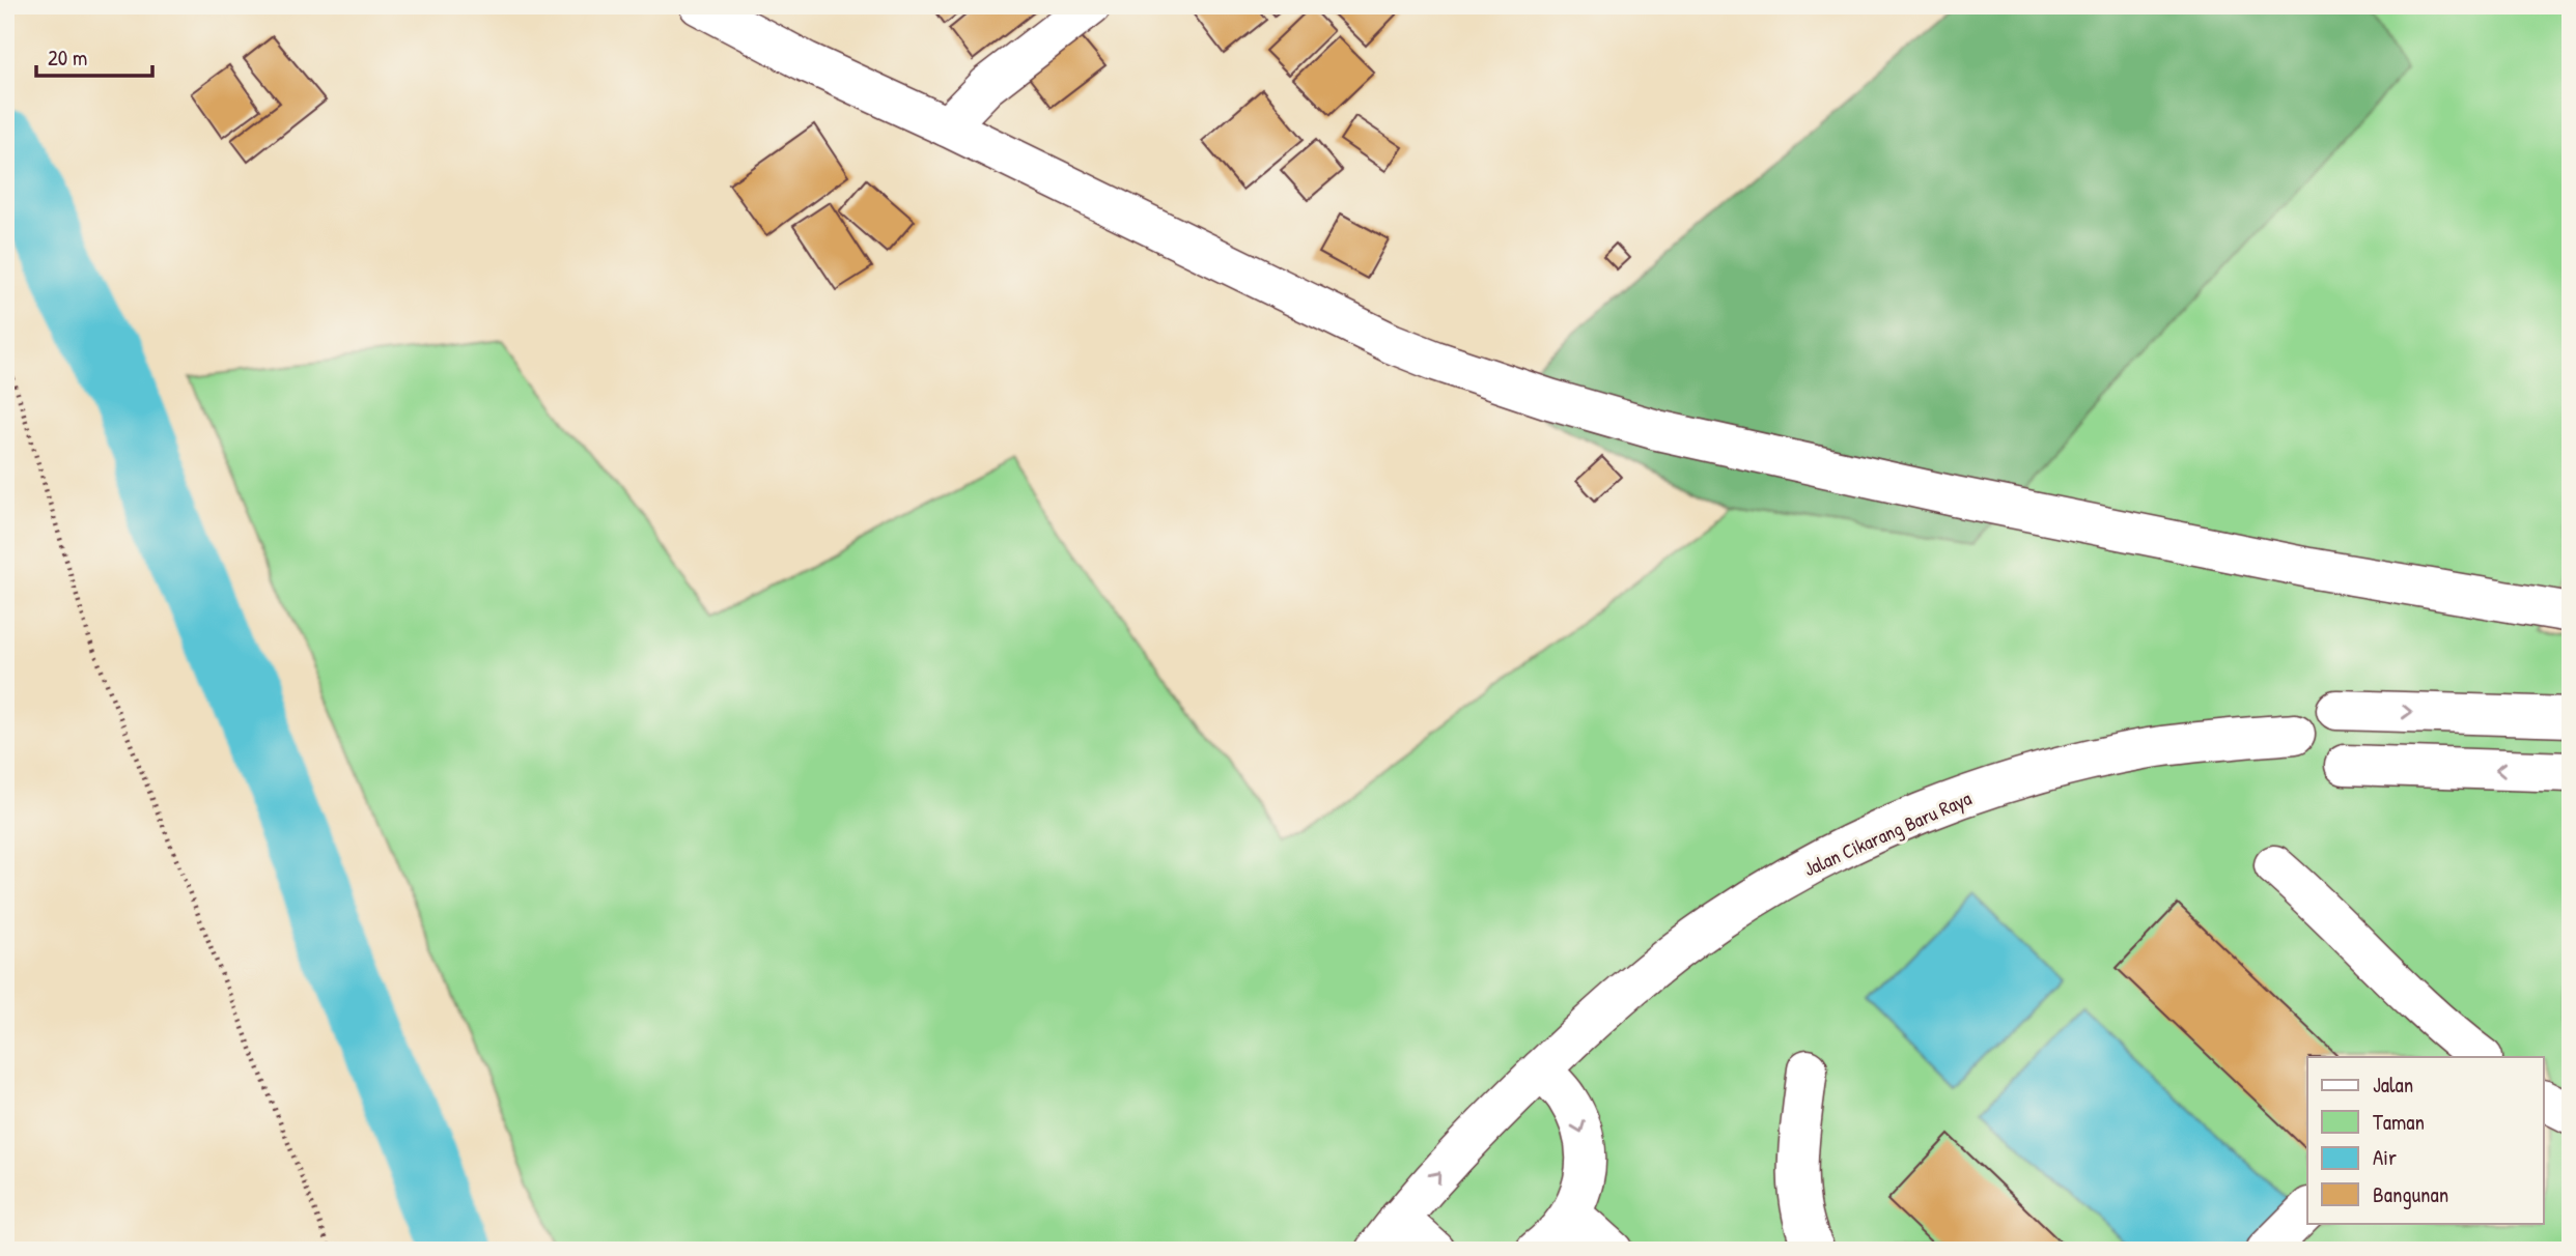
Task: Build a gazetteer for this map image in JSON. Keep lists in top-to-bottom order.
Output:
{
  "streets": {
    "street": ["Jalan Cikarang Baru Raya"]
  },
  "legend": [
    "Jalan",
    "Taman",
    "Air",
    "Bangunan"
  ],
  "scale_bar": "20 m"
}
